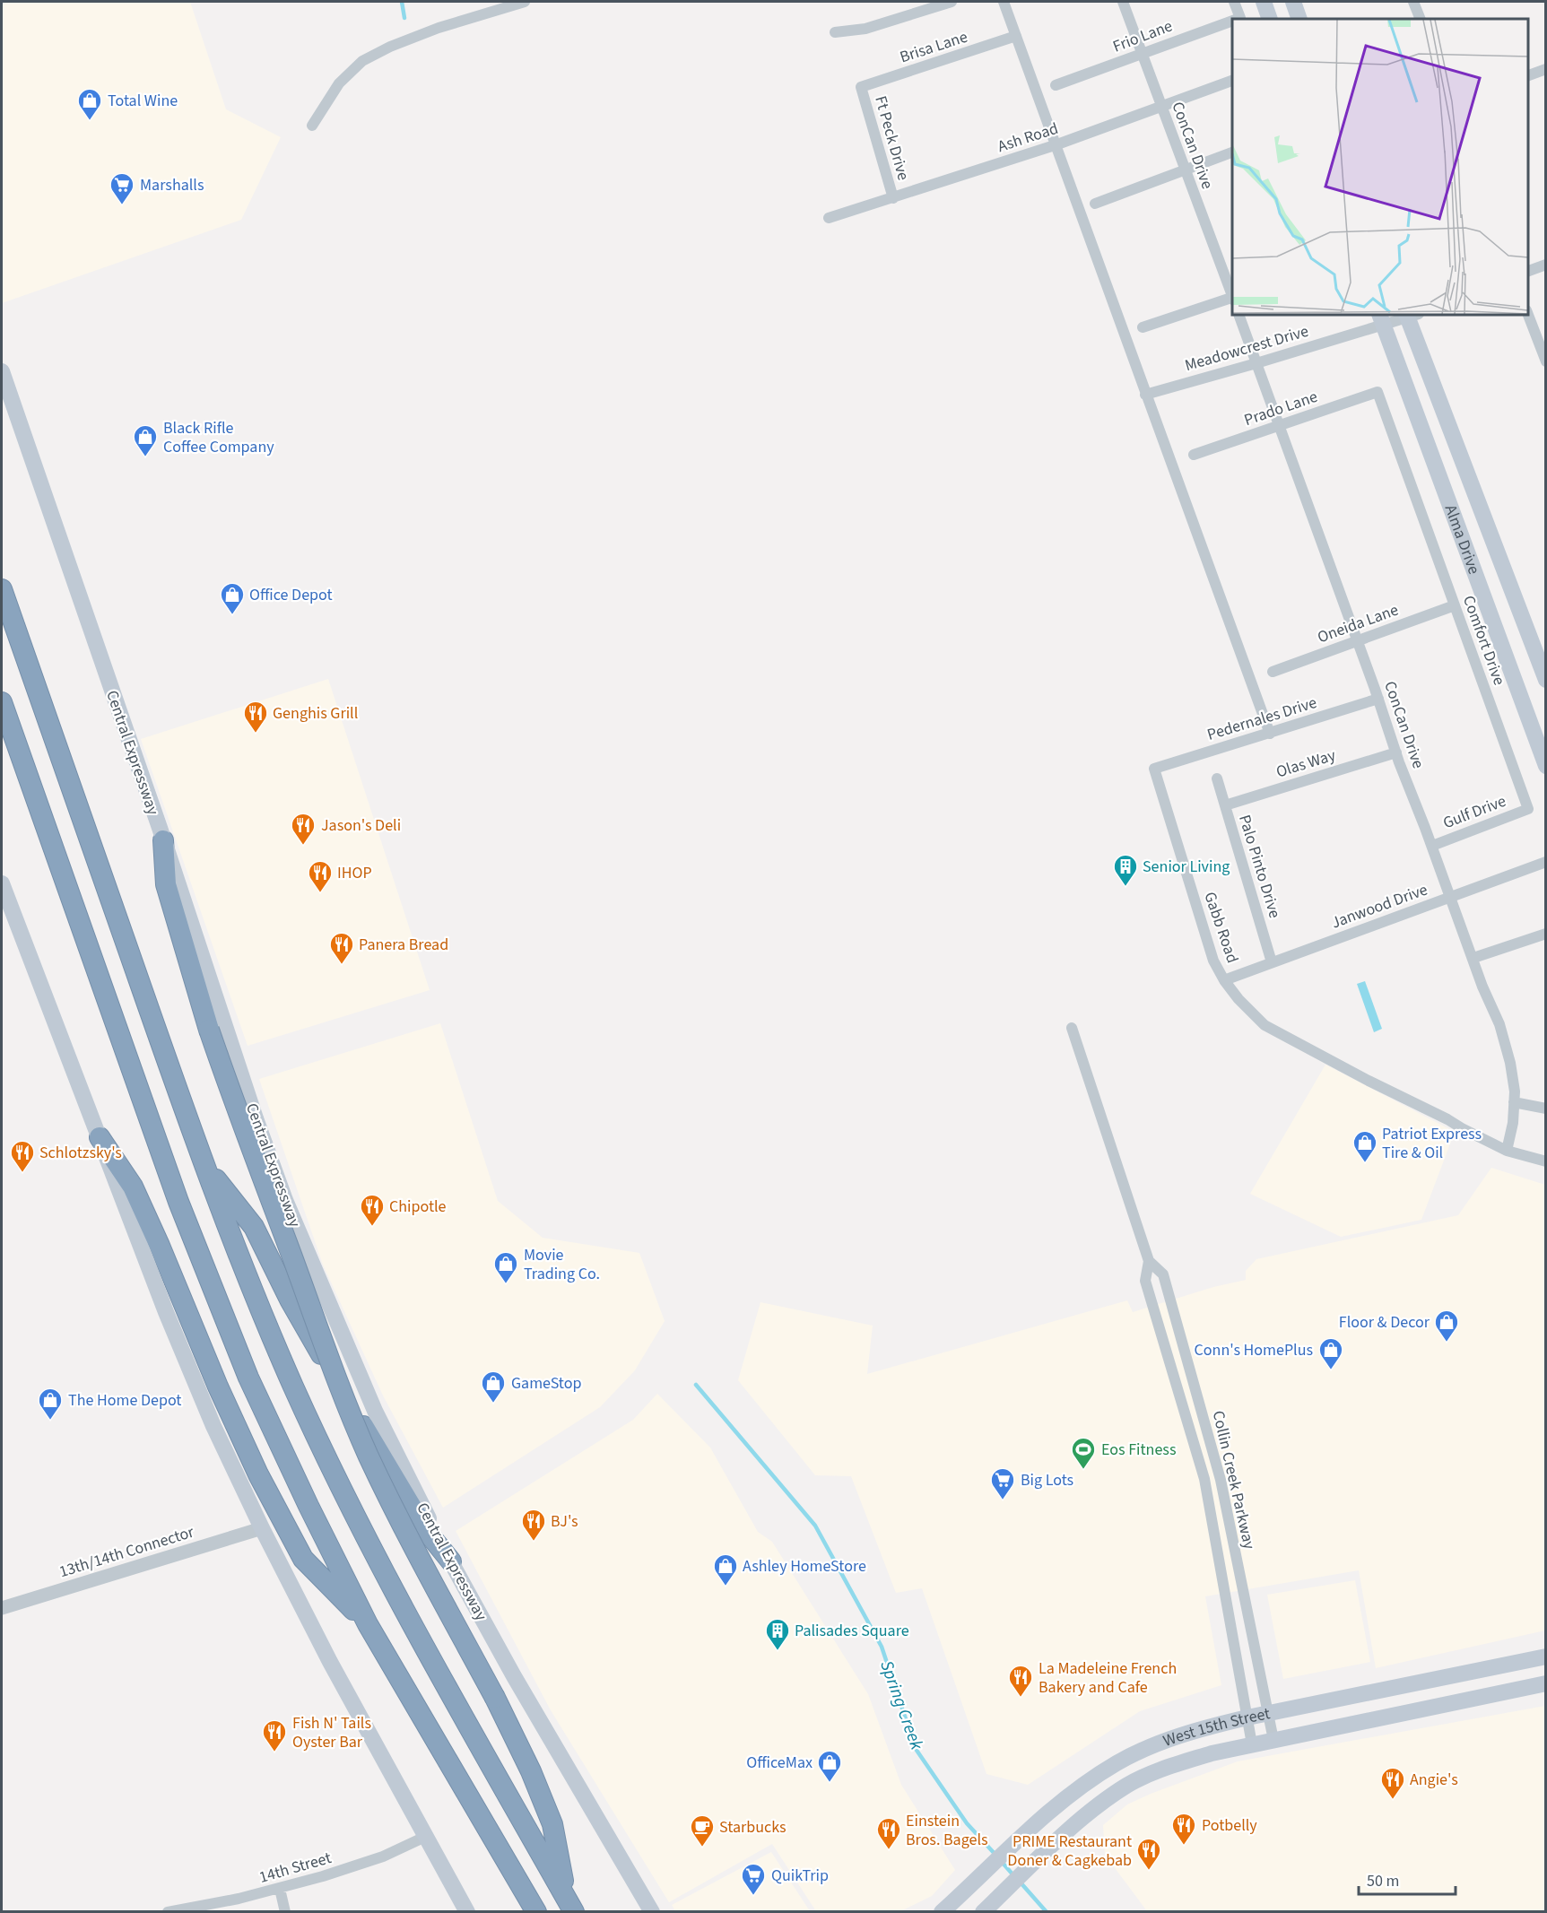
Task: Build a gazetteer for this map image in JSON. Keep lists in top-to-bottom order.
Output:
{
  "streets": {
    "main road": ["Alma Drive", "Central Expressway", "West 15th Street"],
    "street": [
      "Frio Lane",
      "Brisa Lane",
      "Ash Road",
      "Ft Peck Drive",
      "ConCan Drive",
      "Meadowcrest Drive",
      "Prado Lane",
      "Oneida Lane",
      "Comfort Drive",
      "Pedernales Drive",
      "Olas Way",
      "Gulf Drive",
      "Palo Pinto Drive",
      "Janwood Drive",
      "Gabb Road",
      "Collin Creek Parkway",
      "13th/14th Connector",
      "14th Street"
    ]
  },
  "crossings": [
    ["Frio Lane", "ConCan Drive"],
    ["Brisa Lane", "Ft Peck Drive"],
    ["Ash Road", "Ft Peck Drive"],
    ["Ash Road", "ConCan Drive"],
    ["ConCan Drive", "Meadowcrest Drive"],
    ["ConCan Drive", "Prado Lane"],
    ["ConCan Drive", "Oneida Lane"],
    ["ConCan Drive", "Pedernales Drive"],
    ["ConCan Drive", "Olas Way"],
    ["ConCan Drive", "Gulf Drive"],
    ["ConCan Drive", "Janwood Drive"],
    ["ConCan Drive", "Gabb Road"],
    ["Meadowcrest Drive", "Alma Drive"],
    ["Prado Lane", "Comfort Drive"],
    ["Oneida Lane", "Comfort Drive"],
    ["Comfort Drive", "Gulf Drive"],
    ["Pedernales Drive", "Gabb Road"],
    ["Olas Way", "Palo Pinto Drive"],
    ["Palo Pinto Drive", "Janwood Drive"],
    ["Janwood Drive", "Gabb Road"],
    ["Collin Creek Parkway", "West 15th Street"]
  ],
  "water": ["Spring Creek"],
  "places": {
    "shop": [
      "Total Wine",
      "Black Rifle Coffee Company",
      "Office Depot",
      "Patriot Express Tire & Oil",
      "Movie Trading Co.",
      "Floor & Decor",
      "Conn's HomePlus",
      "GameStop",
      "The Home Depot",
      "Ashley HomeStore",
      "OfficeMax"
    ],
    "supermarket": ["Marshalls", "Big Lots", "QuikTrip"],
    "restaurant": [
      "Genghis Grill",
      "Jason's Deli",
      "IHOP",
      "Panera Bread",
      "Schlotzsky's",
      "Chipotle",
      "BJ's",
      "La Madeleine French Bakery and Cafe",
      "Fish N' Tails Oyster Bar",
      "Angie's",
      "Potbelly",
      "Einstein Bros. Bagels",
      "PRIME Restaurant Doner & Cagkebab"
    ],
    "building": ["Senior Living", "Palisades Square"],
    "sports": ["Eos Fitness"],
    "cafe": ["Starbucks"]
  },
  "scale_bar": "50 m"
}
